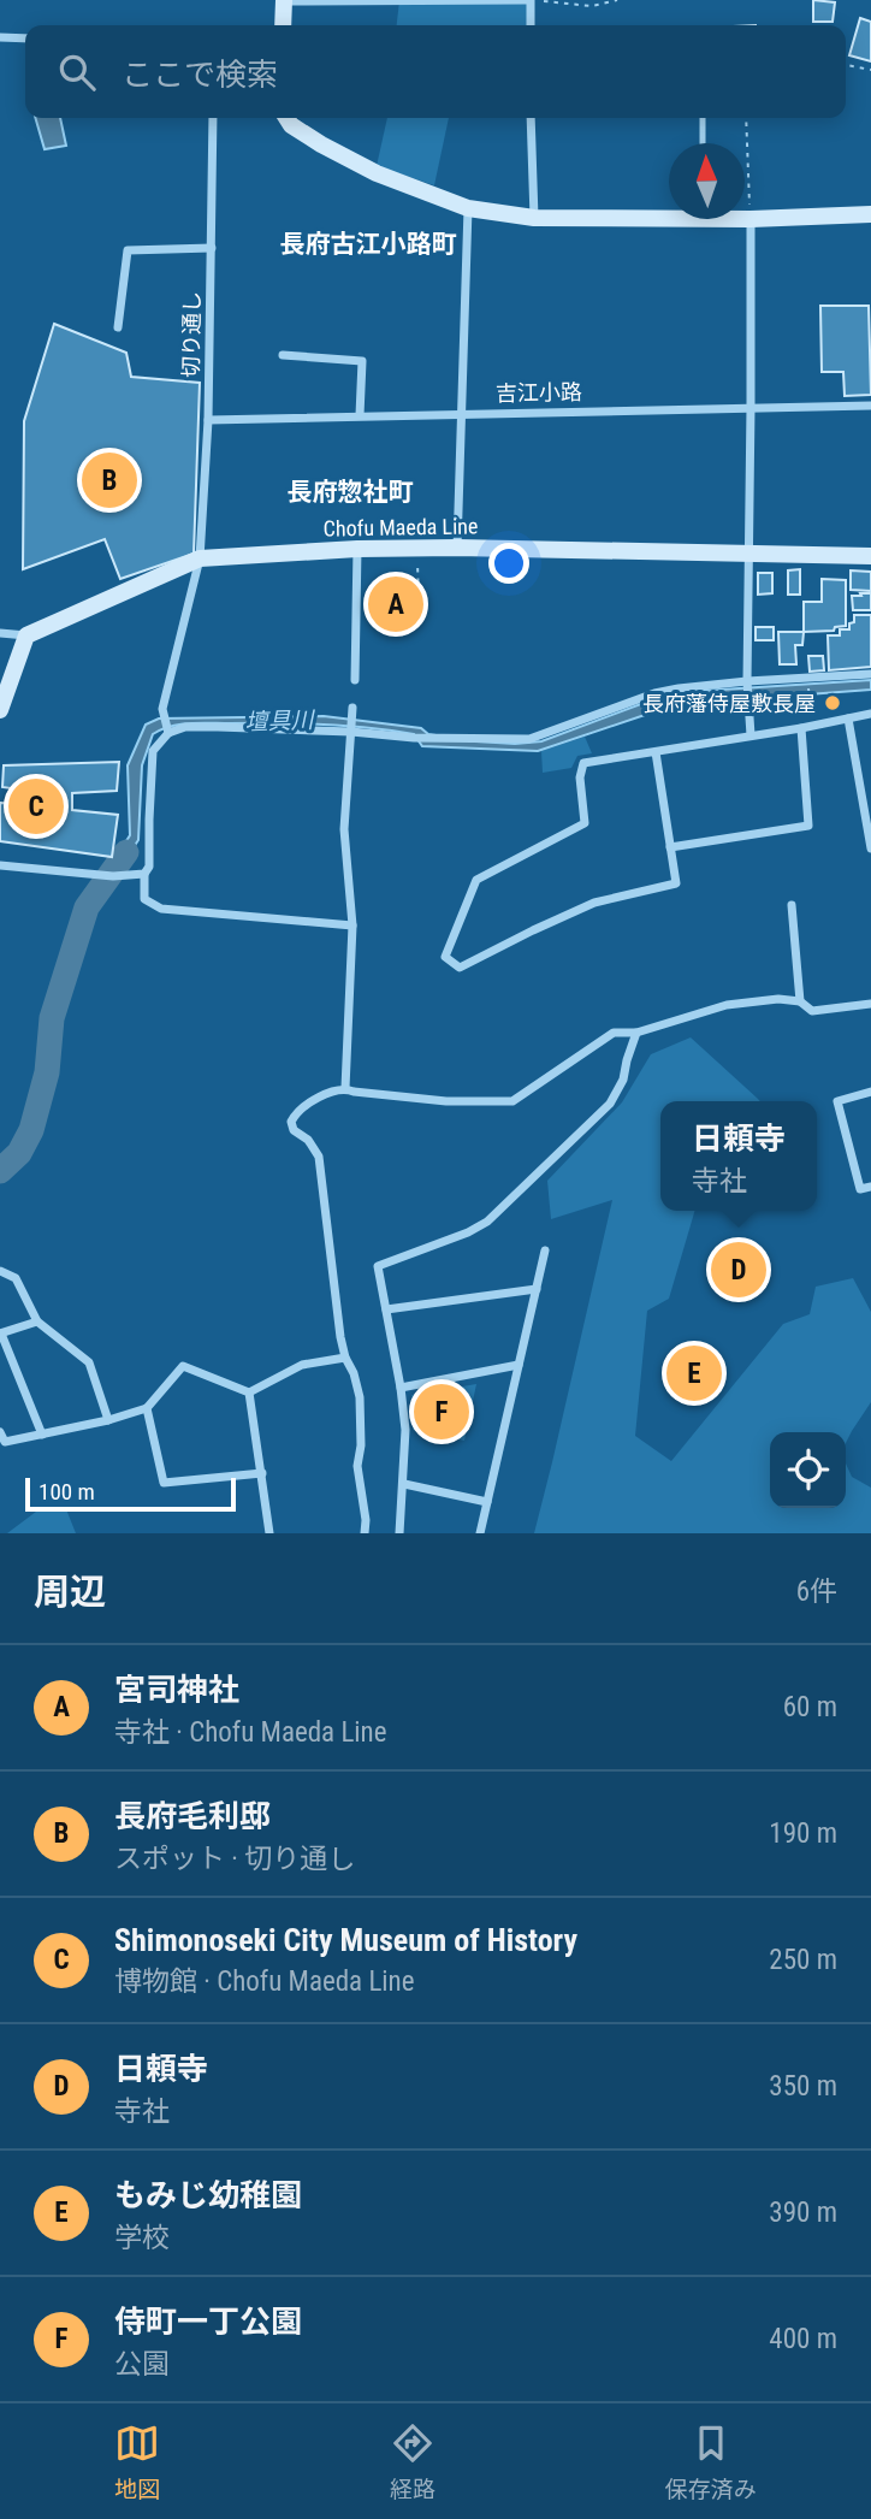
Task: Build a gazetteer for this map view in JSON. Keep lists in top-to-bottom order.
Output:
{
  "streets": {
    "main road": ["Chofu Maeda Line"],
    "street": ["切り通し", "吉江小路"]
  },
  "crossings": [
    ["切り通し", "吉江小路"],
    ["切り通し", "Chofu Maeda Line"]
  ],
  "districts": ["長府古江小路町", "長府惣社町"],
  "water": ["壇具川"],
  "places": ["長府藩侍屋敷長屋"],
  "scale_bar": "100 m",
  "north": "top",
  "page": {
    "search": "ここで検索",
    "pins": [
      "B",
      "A",
      "C",
      "D",
      "E",
      "F"
    ],
    "popup": ["日頼寺", "寺社"],
    "scale": "100 m",
    "heading": ["周辺", "6件"],
    "list": [
      {
        "mark": "A",
        "name": "宮司神社",
        "note": "寺社 · Chofu Maeda Line",
        "value": "60 m"
      },
      {
        "mark": "B",
        "name": "長府毛利邸",
        "note": "スポット · 切り通し",
        "value": "190 m"
      },
      {
        "mark": "C",
        "name": "Shimonoseki City Museum of History",
        "note": "博物館 · Chofu Maeda Line",
        "value": "250 m"
      },
      {
        "mark": "D",
        "name": "日頼寺",
        "note": "寺社",
        "value": "350 m"
      },
      {
        "mark": "E",
        "name": "もみじ幼稚園",
        "note": "学校",
        "value": "390 m"
      },
      {
        "mark": "F",
        "name": "侍町一丁公園",
        "note": "公園",
        "value": "400 m"
      }
    ],
    "nav": ["地図", "経路", "保存済み"]
  }
}
